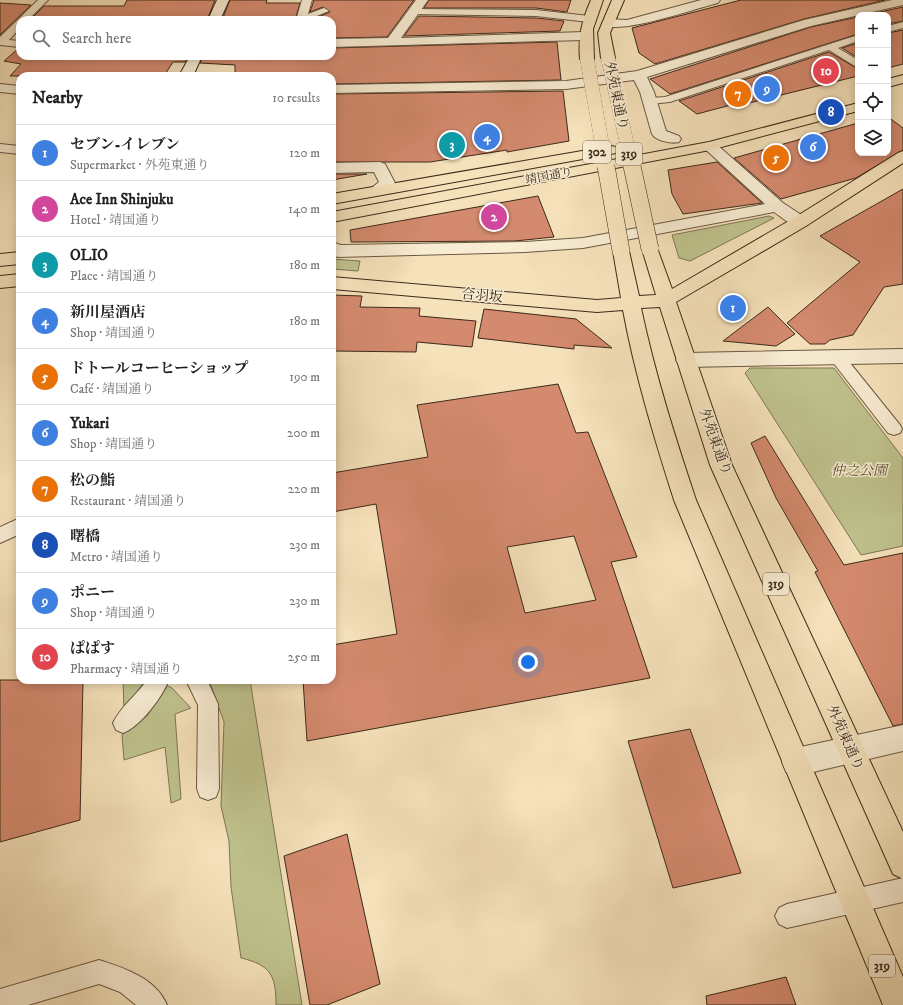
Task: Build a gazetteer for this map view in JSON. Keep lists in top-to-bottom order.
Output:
{
  "streets": {
    "main road": [
      "外苑東通り",
      "302",
      "319",
      "靖国通り",
      "合羽坂"
    ]
  },
  "crossings": [
    ["外苑東通り", "319"],
    ["外苑東通り", "合羽坂"]
  ],
  "parks": ["仲之公園"],
  "page": {
    "map_buttons": ["+", "−"],
    "search": "Search here",
    "pins": [
      "10",
      "9",
      "7",
      "8",
      "4",
      "3",
      "6",
      "5",
      "2",
      "1"
    ],
    "heading": ["Nearby", "10 results"],
    "list": [
      {
        "mark": "1",
        "name": "セブン-イレブン",
        "note": "Supermarket · 外苑東通り",
        "value": "120 m"
      },
      {
        "mark": "2",
        "name": "Ace Inn Shinjuku",
        "note": "Hotel · 靖国通り",
        "value": "140 m"
      },
      {
        "mark": "3",
        "name": "OLIO",
        "note": "Place · 靖国通り",
        "value": "180 m"
      },
      {
        "mark": "4",
        "name": "新川屋酒店",
        "note": "Shop · 靖国通り",
        "value": "180 m"
      },
      {
        "mark": "5",
        "name": "ドトールコーヒーショップ",
        "note": "Café · 靖国通り",
        "value": "190 m"
      },
      {
        "mark": "6",
        "name": "Yukari",
        "note": "Shop · 靖国通り",
        "value": "200 m"
      },
      {
        "mark": "7",
        "name": "松の鮨",
        "note": "Restaurant · 靖国通り",
        "value": "220 m"
      },
      {
        "mark": "8",
        "name": "曙橋",
        "note": "Metro · 靖国通り",
        "value": "230 m"
      },
      {
        "mark": "9",
        "name": "ポニー",
        "note": "Shop · 靖国通り",
        "value": "230 m"
      },
      {
        "mark": "10",
        "name": "ぱぱす",
        "note": "Pharmacy · 靖国通り",
        "value": "250 m"
      }
    ]
  }
}
